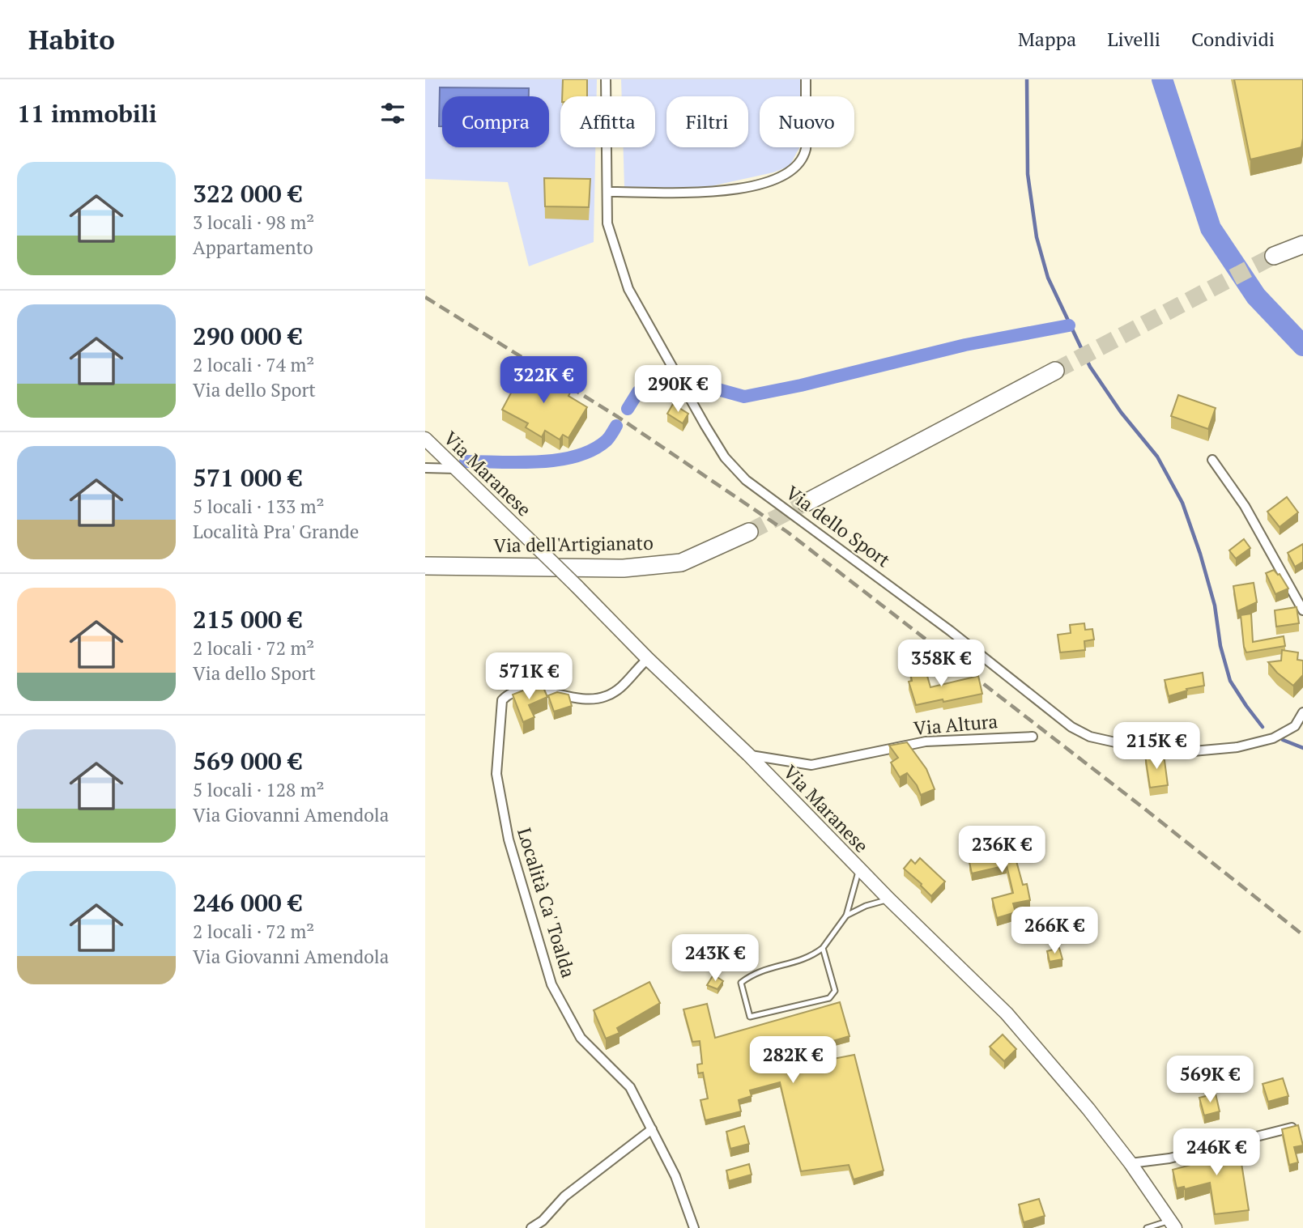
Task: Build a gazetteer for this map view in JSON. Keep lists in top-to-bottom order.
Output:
{
  "streets": {
    "highway": ["Via dell'Artigianato"],
    "main road": ["Via Maranese"],
    "street": ["Via dello Sport", "Via Altura", "Località Ca' Toalda"]
  },
  "crossings": [
    ["Via Maranese", "Via Altura"],
    ["Via Maranese", "Località Ca' Toalda"]
  ],
  "page": {
    "header": "Habito",
    "nav": ["Mappa", "Livelli", "Condividi"],
    "heading": "11 immobili",
    "chip": [
      "Compra",
      "Affitta",
      "Filtri",
      "Nuovo"
    ],
    "list": [
      {
        "name": "322 000 €",
        "note": "3 locali · 98 m² · Appartamento"
      },
      {
        "name": "290 000 €",
        "note": "2 locali · 74 m² · Via dello Sport"
      },
      {
        "name": "571 000 €",
        "note": "5 locali · 133 m² · Località Pra' Grande"
      },
      {
        "name": "215 000 €",
        "note": "2 locali · 72 m² · Via dello Sport"
      },
      {
        "name": "569 000 €",
        "note": "5 locali · 128 m² · Via Giovanni Amendola"
      },
      {
        "name": "246 000 €",
        "note": "2 locali · 72 m² · Via Giovanni Amendola"
      }
    ],
    "price": [
      "322K €",
      "290K €",
      "358K €",
      "571K €",
      "215K €",
      "236K €",
      "266K €",
      "243K €",
      "282K €",
      "569K €",
      "246K €"
    ]
  }
}
